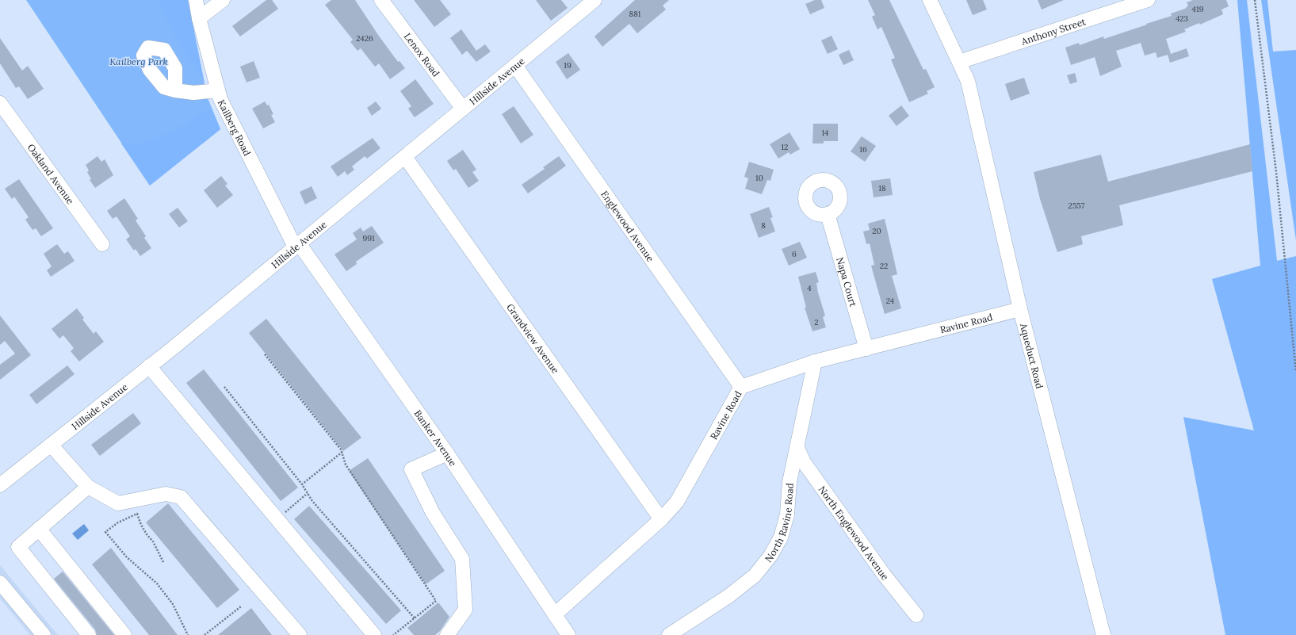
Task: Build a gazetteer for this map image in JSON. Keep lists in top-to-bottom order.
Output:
{
  "streets": {
    "street": [
      "Anthony Street",
      "Lenox Road",
      "Hillside Avenue",
      "Kailberg Road",
      "Oakland Avenue",
      "Englewood Avenue",
      "Napa Court",
      "Ravine Road",
      "Grandview Avenue",
      "Aqueduct Road",
      "Banker Avenue",
      "North Ravine Road",
      "North Englewood Avenue"
    ]
  },
  "crossings": [
    ["Anthony Street", "Aqueduct Road"],
    ["Lenox Road", "Hillside Avenue"],
    ["Hillside Avenue", "Kailberg Road"],
    ["Hillside Avenue", "Englewood Avenue"],
    ["Hillside Avenue", "Grandview Avenue"],
    ["Hillside Avenue", "Banker Avenue"],
    ["Kailberg Road", "Banker Avenue"],
    ["Englewood Avenue", "Ravine Road"],
    ["Napa Court", "Ravine Road"],
    ["Ravine Road", "Grandview Avenue"],
    ["Ravine Road", "Aqueduct Road"],
    ["Ravine Road", "Banker Avenue"],
    ["Ravine Road", "North Ravine Road"],
    ["North Ravine Road", "North Englewood Avenue"]
  ],
  "parks": ["Kailberg Park"],
  "house_numbers": [
    "419",
    "881",
    "423",
    "2426",
    "19",
    "14",
    "12",
    "16",
    "10",
    "18",
    "2557",
    "8",
    "20",
    "991",
    "6",
    "22",
    "4",
    "24",
    "2"
  ]
}
